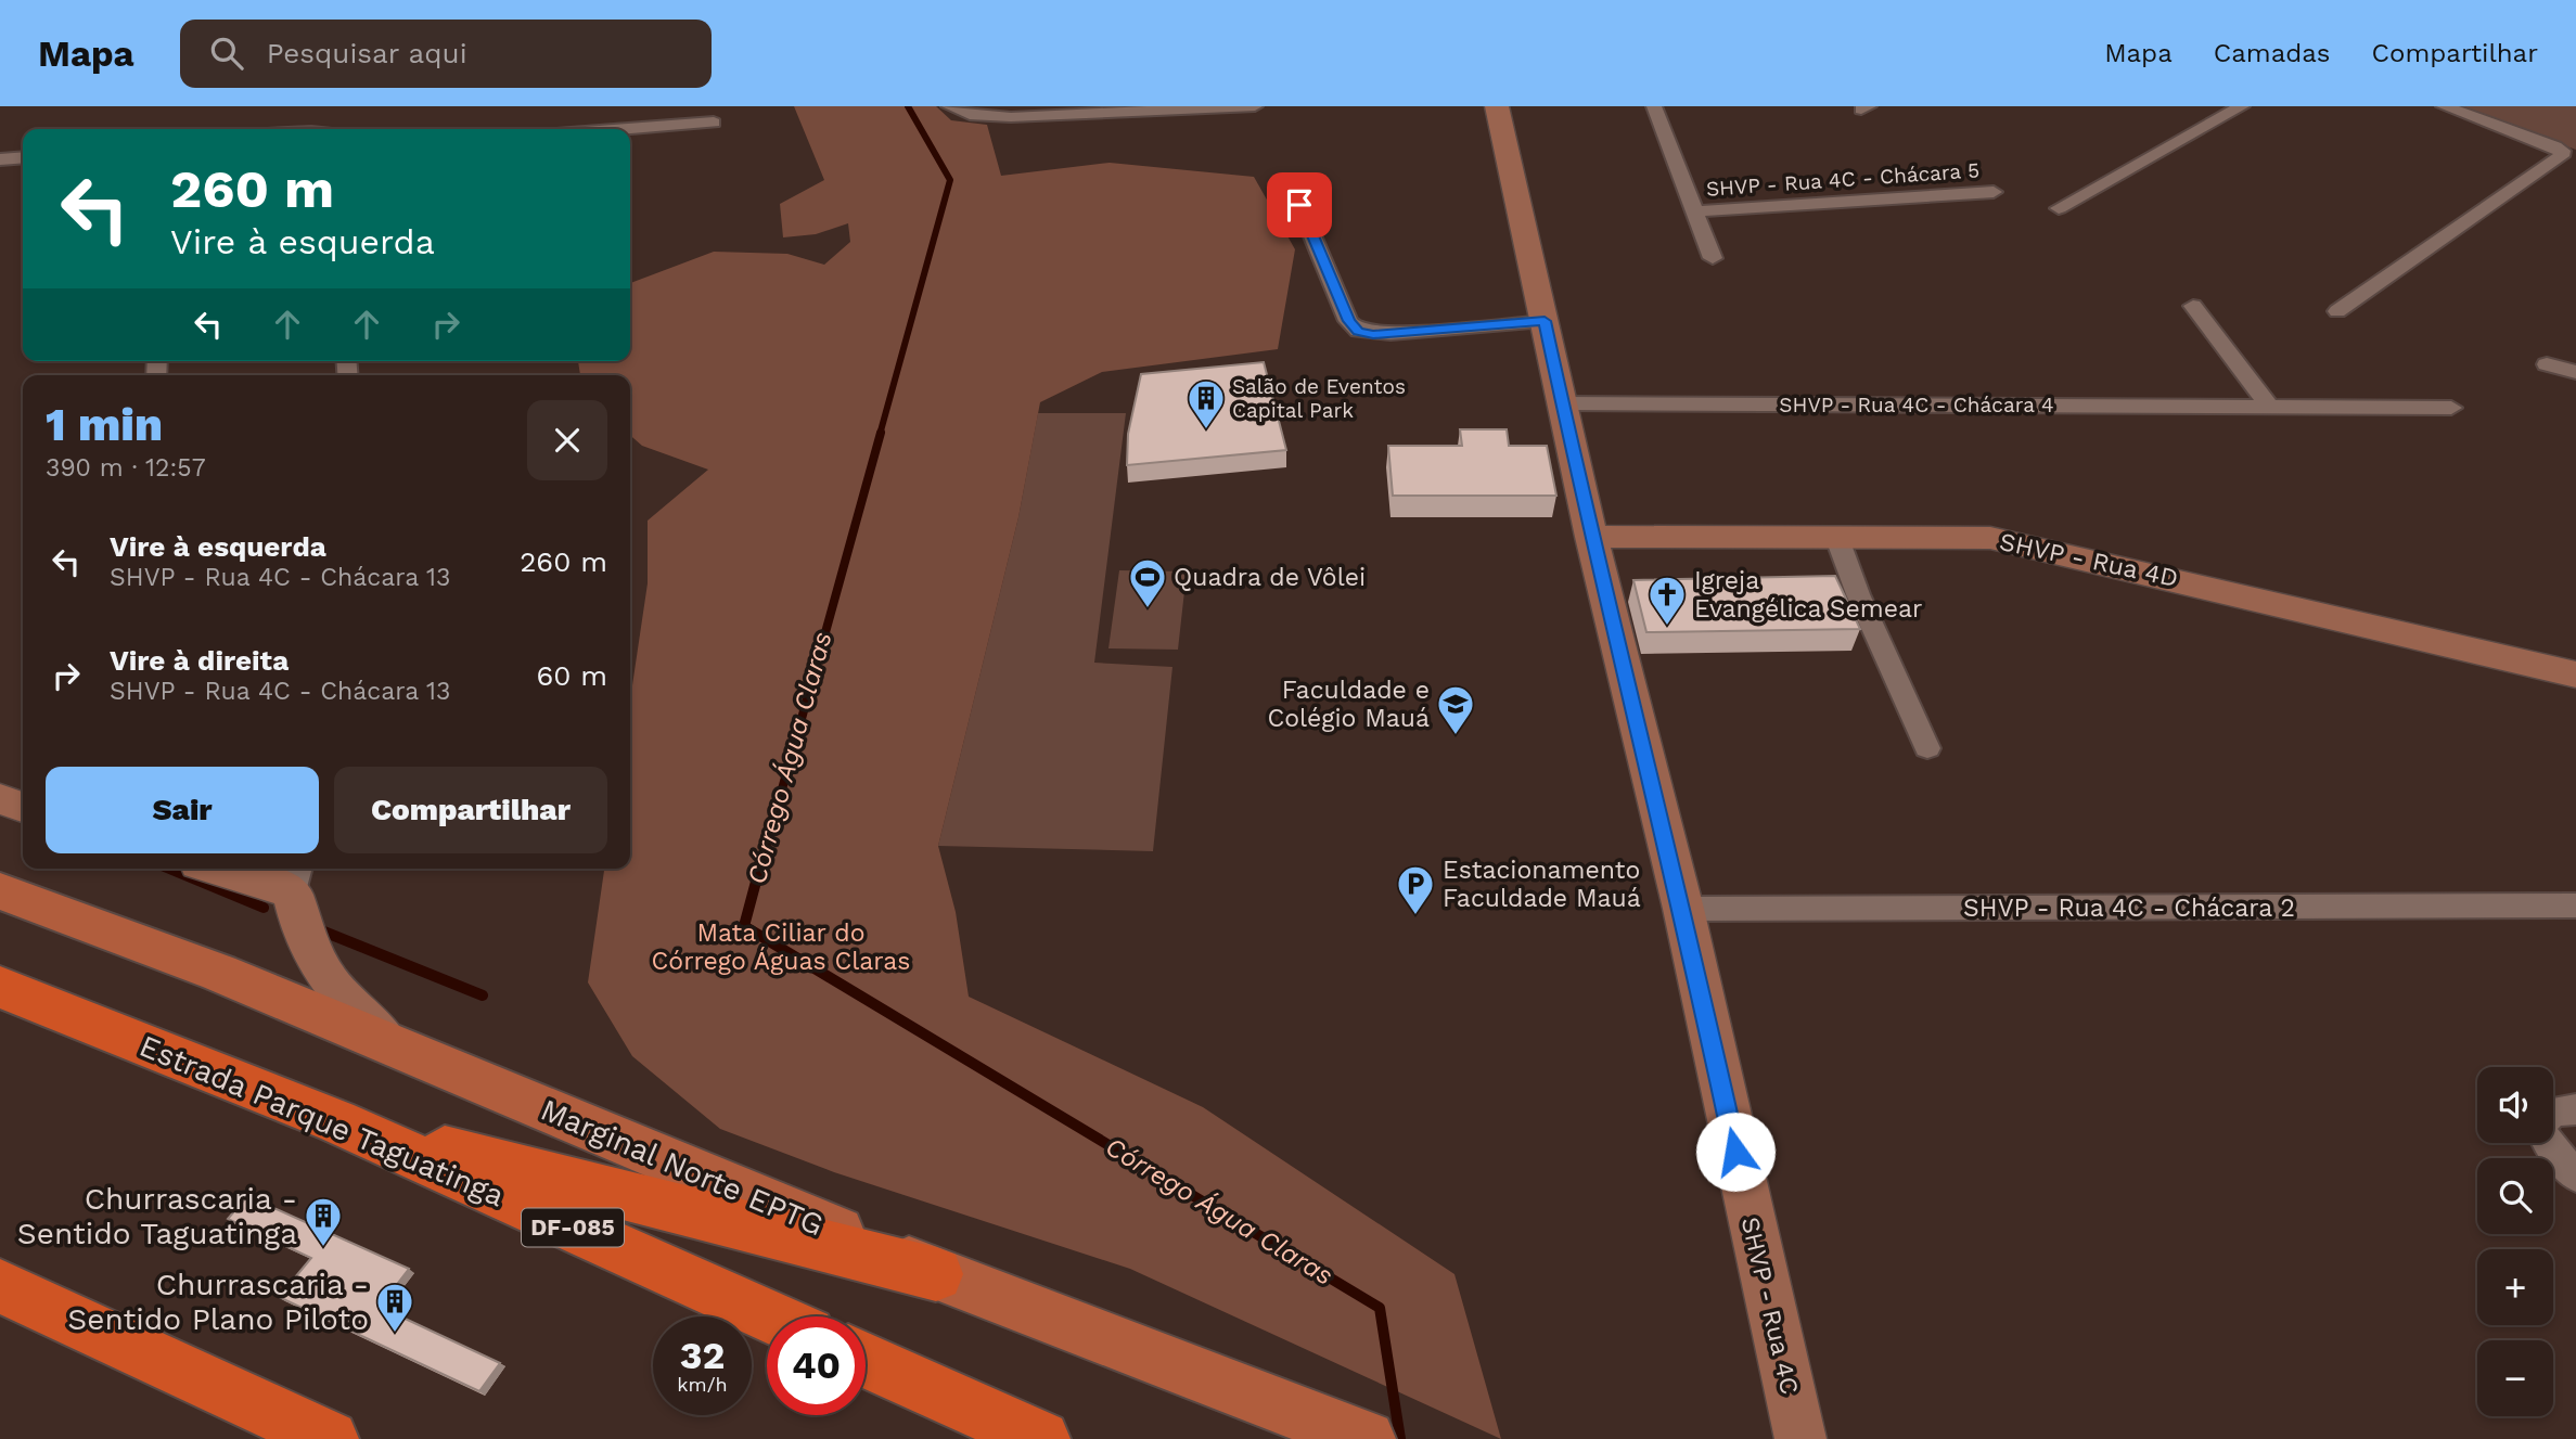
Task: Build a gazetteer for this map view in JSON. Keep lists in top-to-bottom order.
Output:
{
  "streets": {
    "highway": ["Estrada Parque Taguatinga", "DF-085"],
    "main road": ["Marginal Norte EPTG"],
    "street": [
      "SHVP - Rua 4C - Chácara 5",
      "SHVP - Rua 4C - Chácara 4",
      "SHVP - Rua 4D",
      "SHVP - Rua 4C - Chácara 2",
      "SHVP - Rua 4C"
    ]
  },
  "crossings": [
    ["SHVP - Rua 4C - Chácara 4", "SHVP - Rua 4C"],
    ["SHVP - Rua 4D", "SHVP - Rua 4C"],
    ["SHVP - Rua 4C - Chácara 2", "SHVP - Rua 4C"]
  ],
  "water": ["Córrego Água Claras"],
  "parks": ["Mata Ciliar do Córrego Águas Claras"],
  "places": {
    "building": ["Salão de Eventos Capital Park", "Churrascaria - Sentido Taguatinga", "Churrascaria - Sentido Plano Piloto"],
    "sports": ["Quadra de Vôlei"],
    "church": ["Igreja Evangélica Semear"],
    "school or university": ["Faculdade e Colégio Mauá"],
    "parking": ["Estacionamento Faculdade Mauá"]
  },
  "page": {
    "header": "Mapa",
    "search": "Pesquisar aqui",
    "nav": ["Mapa", "Camadas", "Compartilhar"],
    "turn": ["260 m", "Vire à esquerda"],
    "heading": ["1 min", "390 m · 12:57"],
    "list": [
      {
        "name": "Vire à esquerda",
        "note": "SHVP - Rua 4C - Chácara 13",
        "value": "260 m"
      },
      {
        "name": "Vire à direita",
        "note": "SHVP - Rua 4C - Chácara 13",
        "value": "60 m"
      }
    ],
    "buttons": ["Sair", "Compartilhar"],
    "map_buttons": ["+", "−"],
    "speed": "32 km/h",
    "limit": "40"
  }
}
